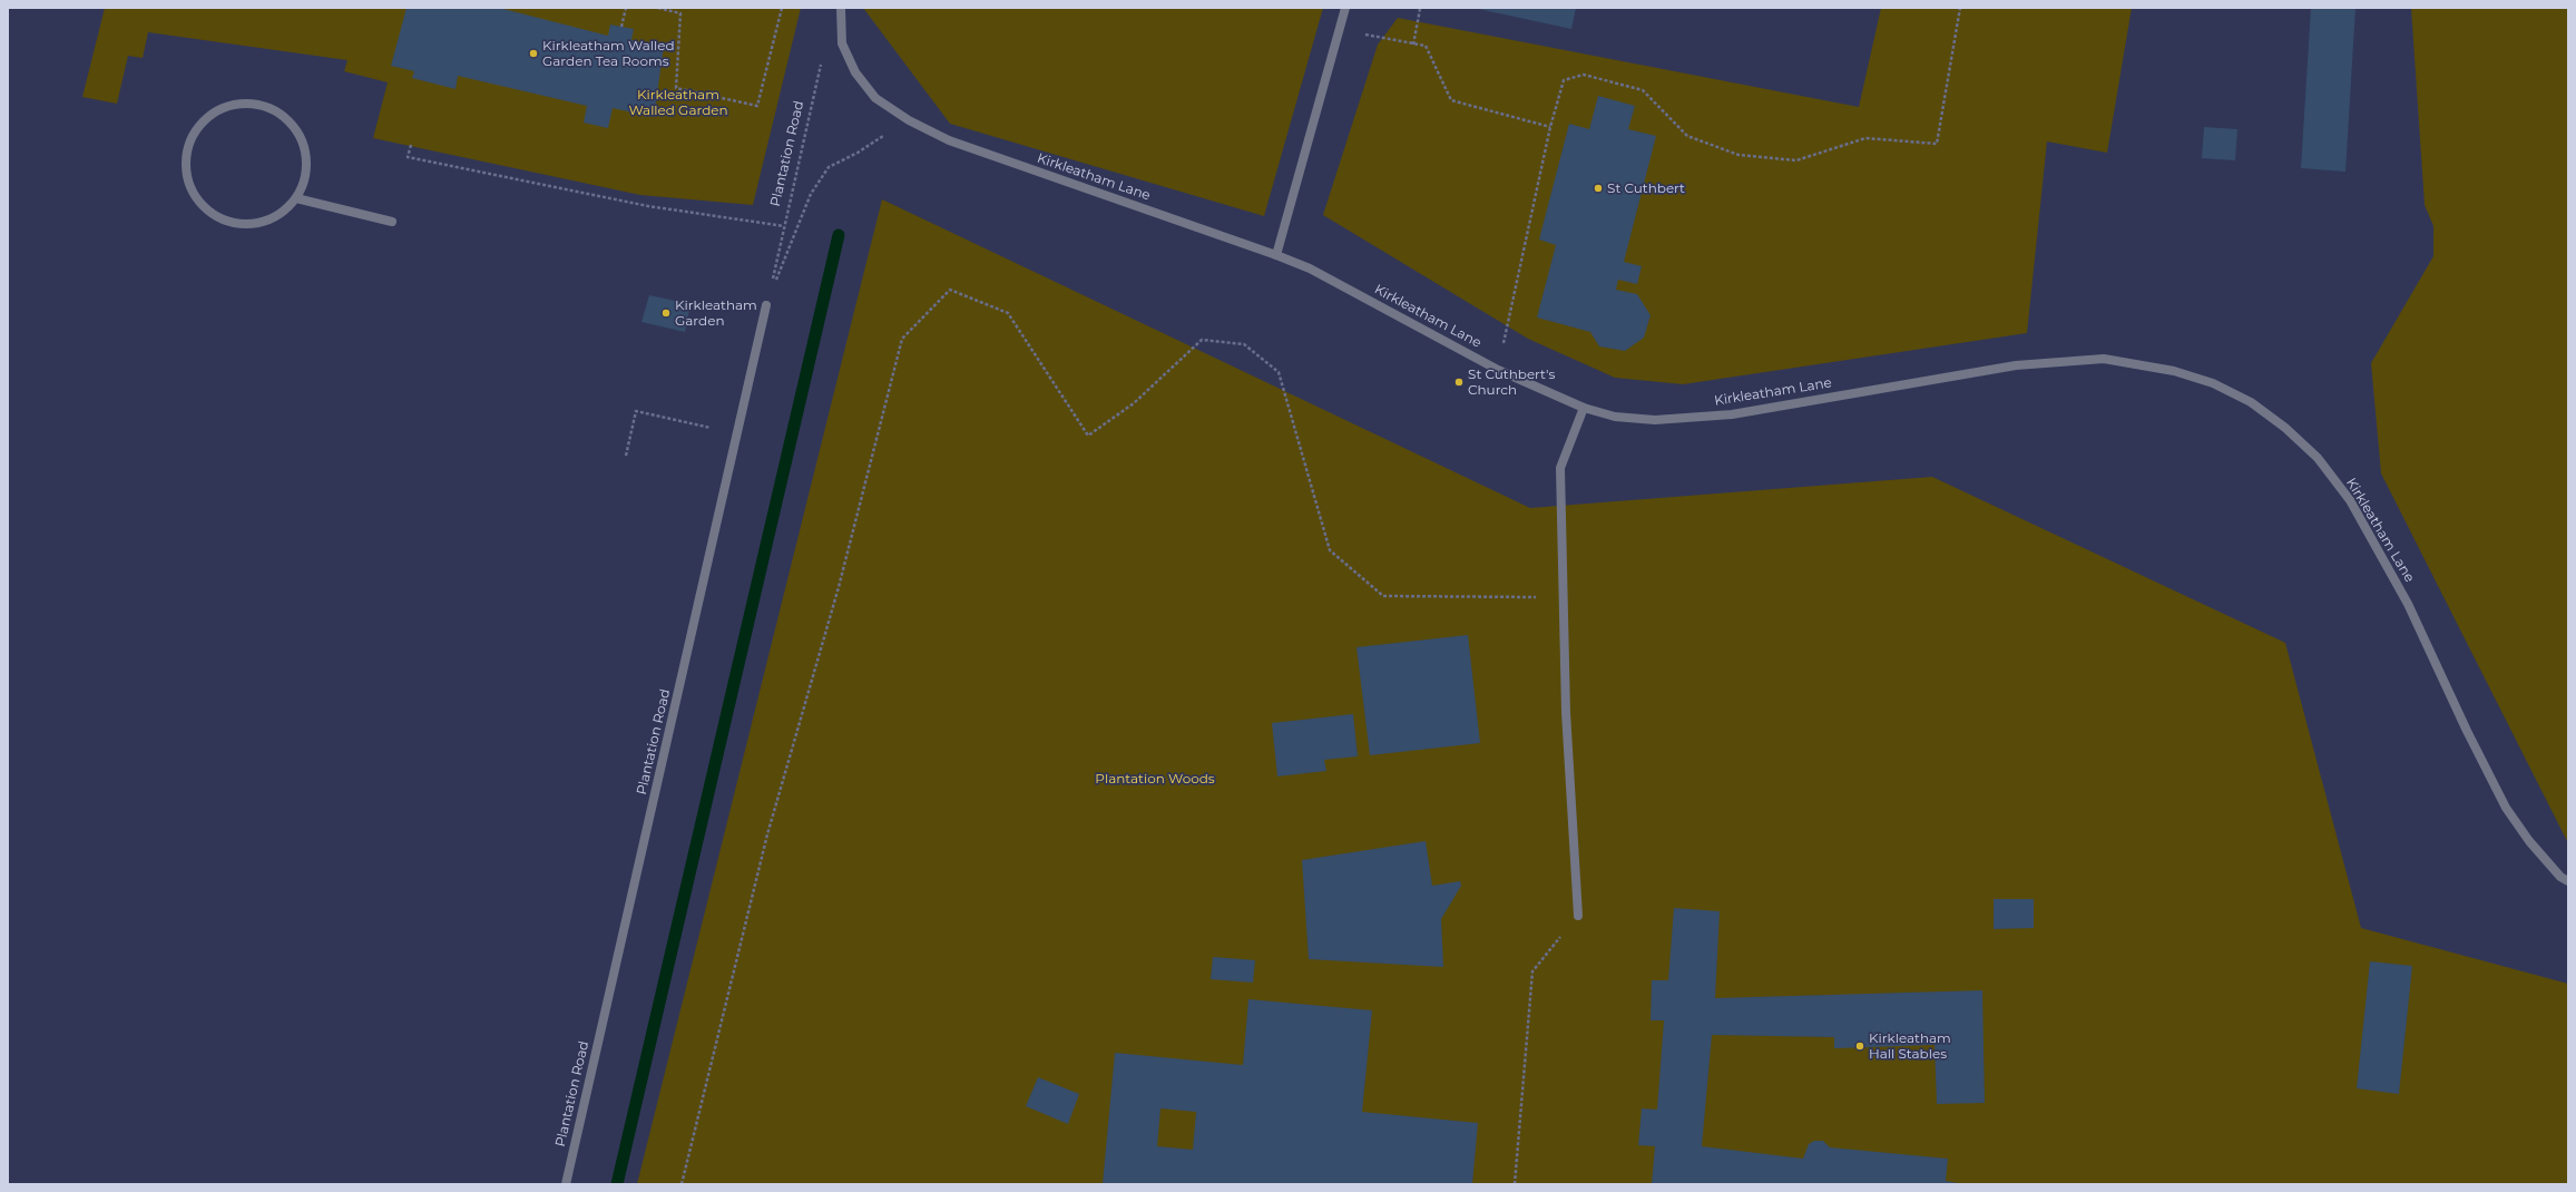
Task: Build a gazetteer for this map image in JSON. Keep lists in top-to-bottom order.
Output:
{
  "streets": {
    "street": ["Plantation Road", "Kirkleatham Lane"]
  },
  "parks": ["Kirkleatham Walled Garden", "Plantation Woods"],
  "places": [
    "Kirkleatham Walled Garden Tea Rooms",
    "St Cuthbert",
    "Kirkleatham Garden",
    "St Cuthbert's Church",
    "Kirkleatham Hall Stables"
  ]
}
